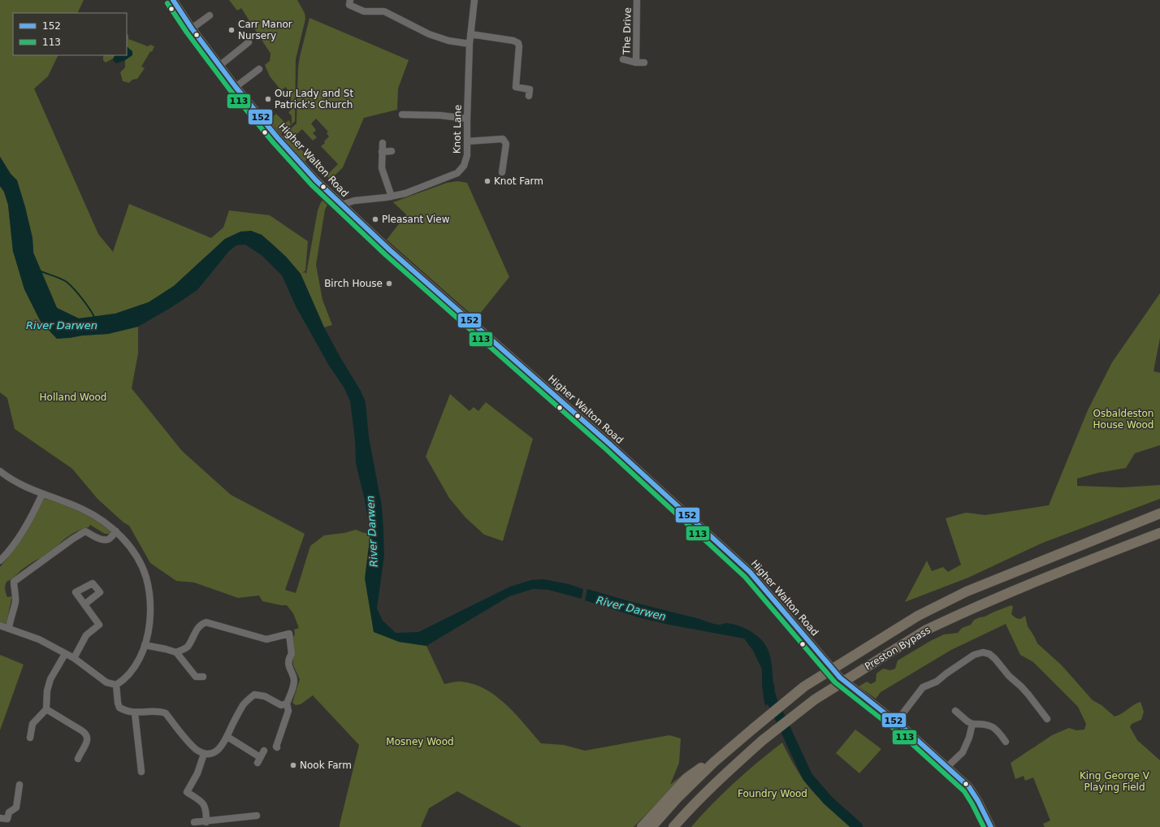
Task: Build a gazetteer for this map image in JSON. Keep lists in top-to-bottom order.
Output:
{
  "streets": {
    "highway": ["Preston Bypass"],
    "main road": ["Higher Walton Road"],
    "street": ["The Drive", "Knot Lane"]
  },
  "crossings": [
    ["Knot Lane", "Higher Walton Road"]
  ],
  "water": ["River Darwen"],
  "parks": [
    "Holland Wood",
    "Osbaldeston House Wood",
    "Mosney Wood",
    "King George V Playing Field",
    "Foundry Wood"
  ],
  "places": [
    "Carr Manor Nursery",
    "Our Lady and St Patrick's Church",
    "Knot Farm",
    "Pleasant View",
    "Birch House",
    "Nook Farm"
  ],
  "lines": ["transit line 152", "transit line 113"],
  "legend": ["152", "113"]
}
